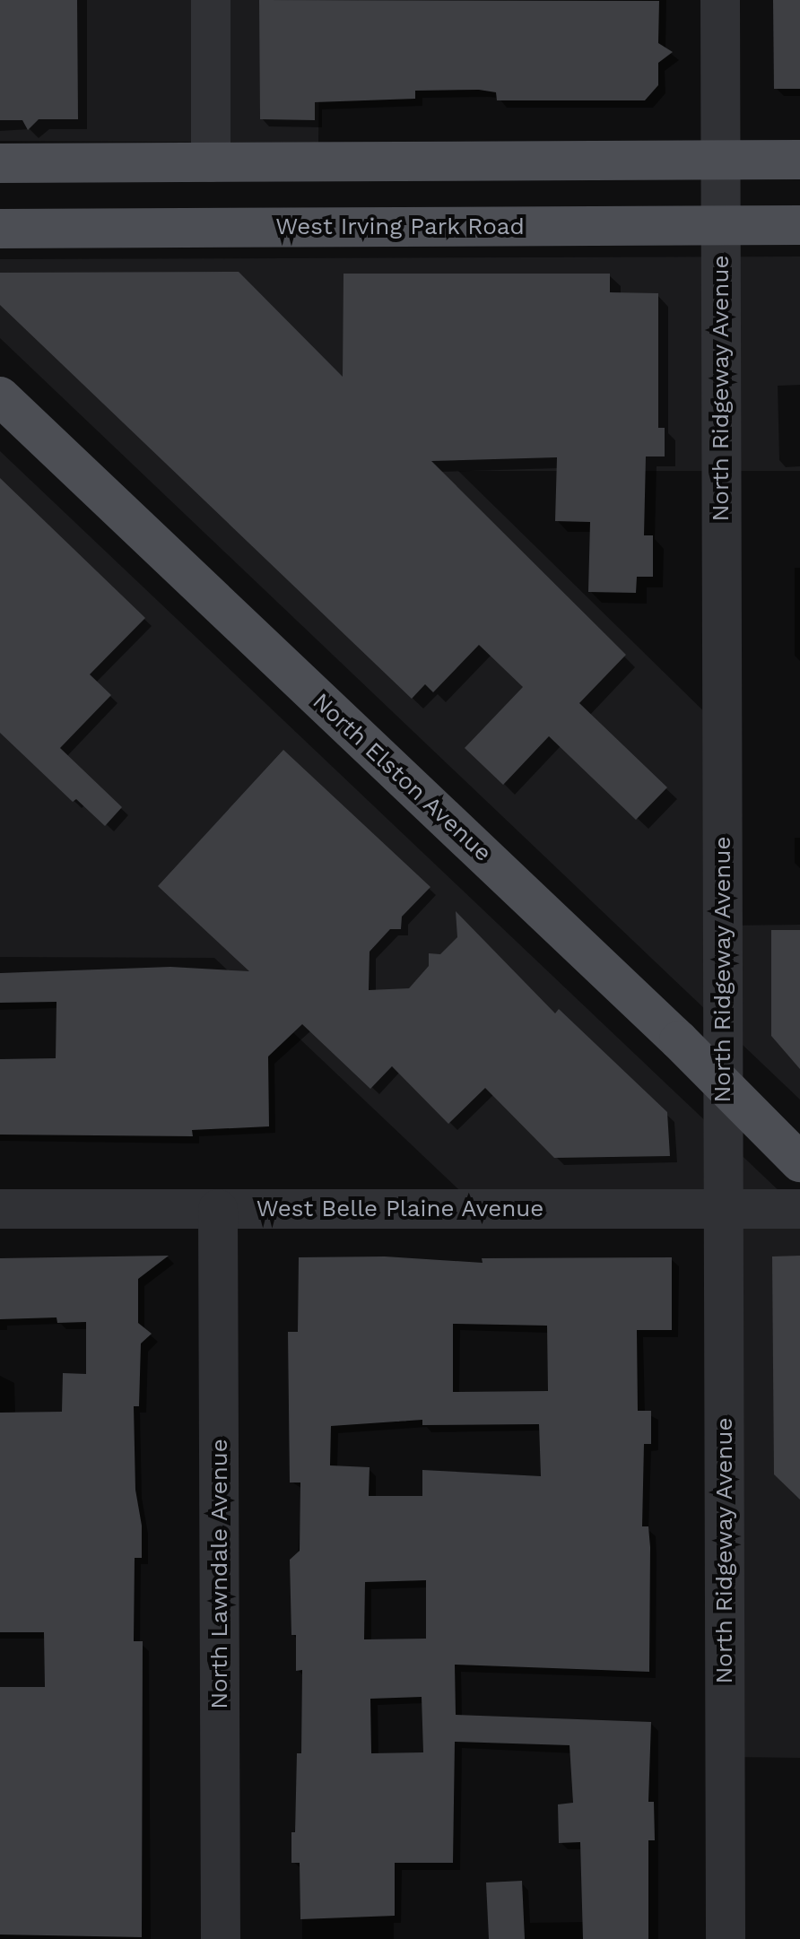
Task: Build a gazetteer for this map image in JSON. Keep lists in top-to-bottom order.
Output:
{
  "streets": {
    "main road": ["West Irving Park Road", "North Elston Avenue"],
    "street": ["North Ridgeway Avenue", "West Belle Plaine Avenue", "North Lawndale Avenue"]
  },
  "crossings": [
    ["West Irving Park Road", "North Ridgeway Avenue"],
    ["North Ridgeway Avenue", "North Elston Avenue"],
    ["North Ridgeway Avenue", "West Belle Plaine Avenue"],
    ["West Belle Plaine Avenue", "North Lawndale Avenue"]
  ]
}
